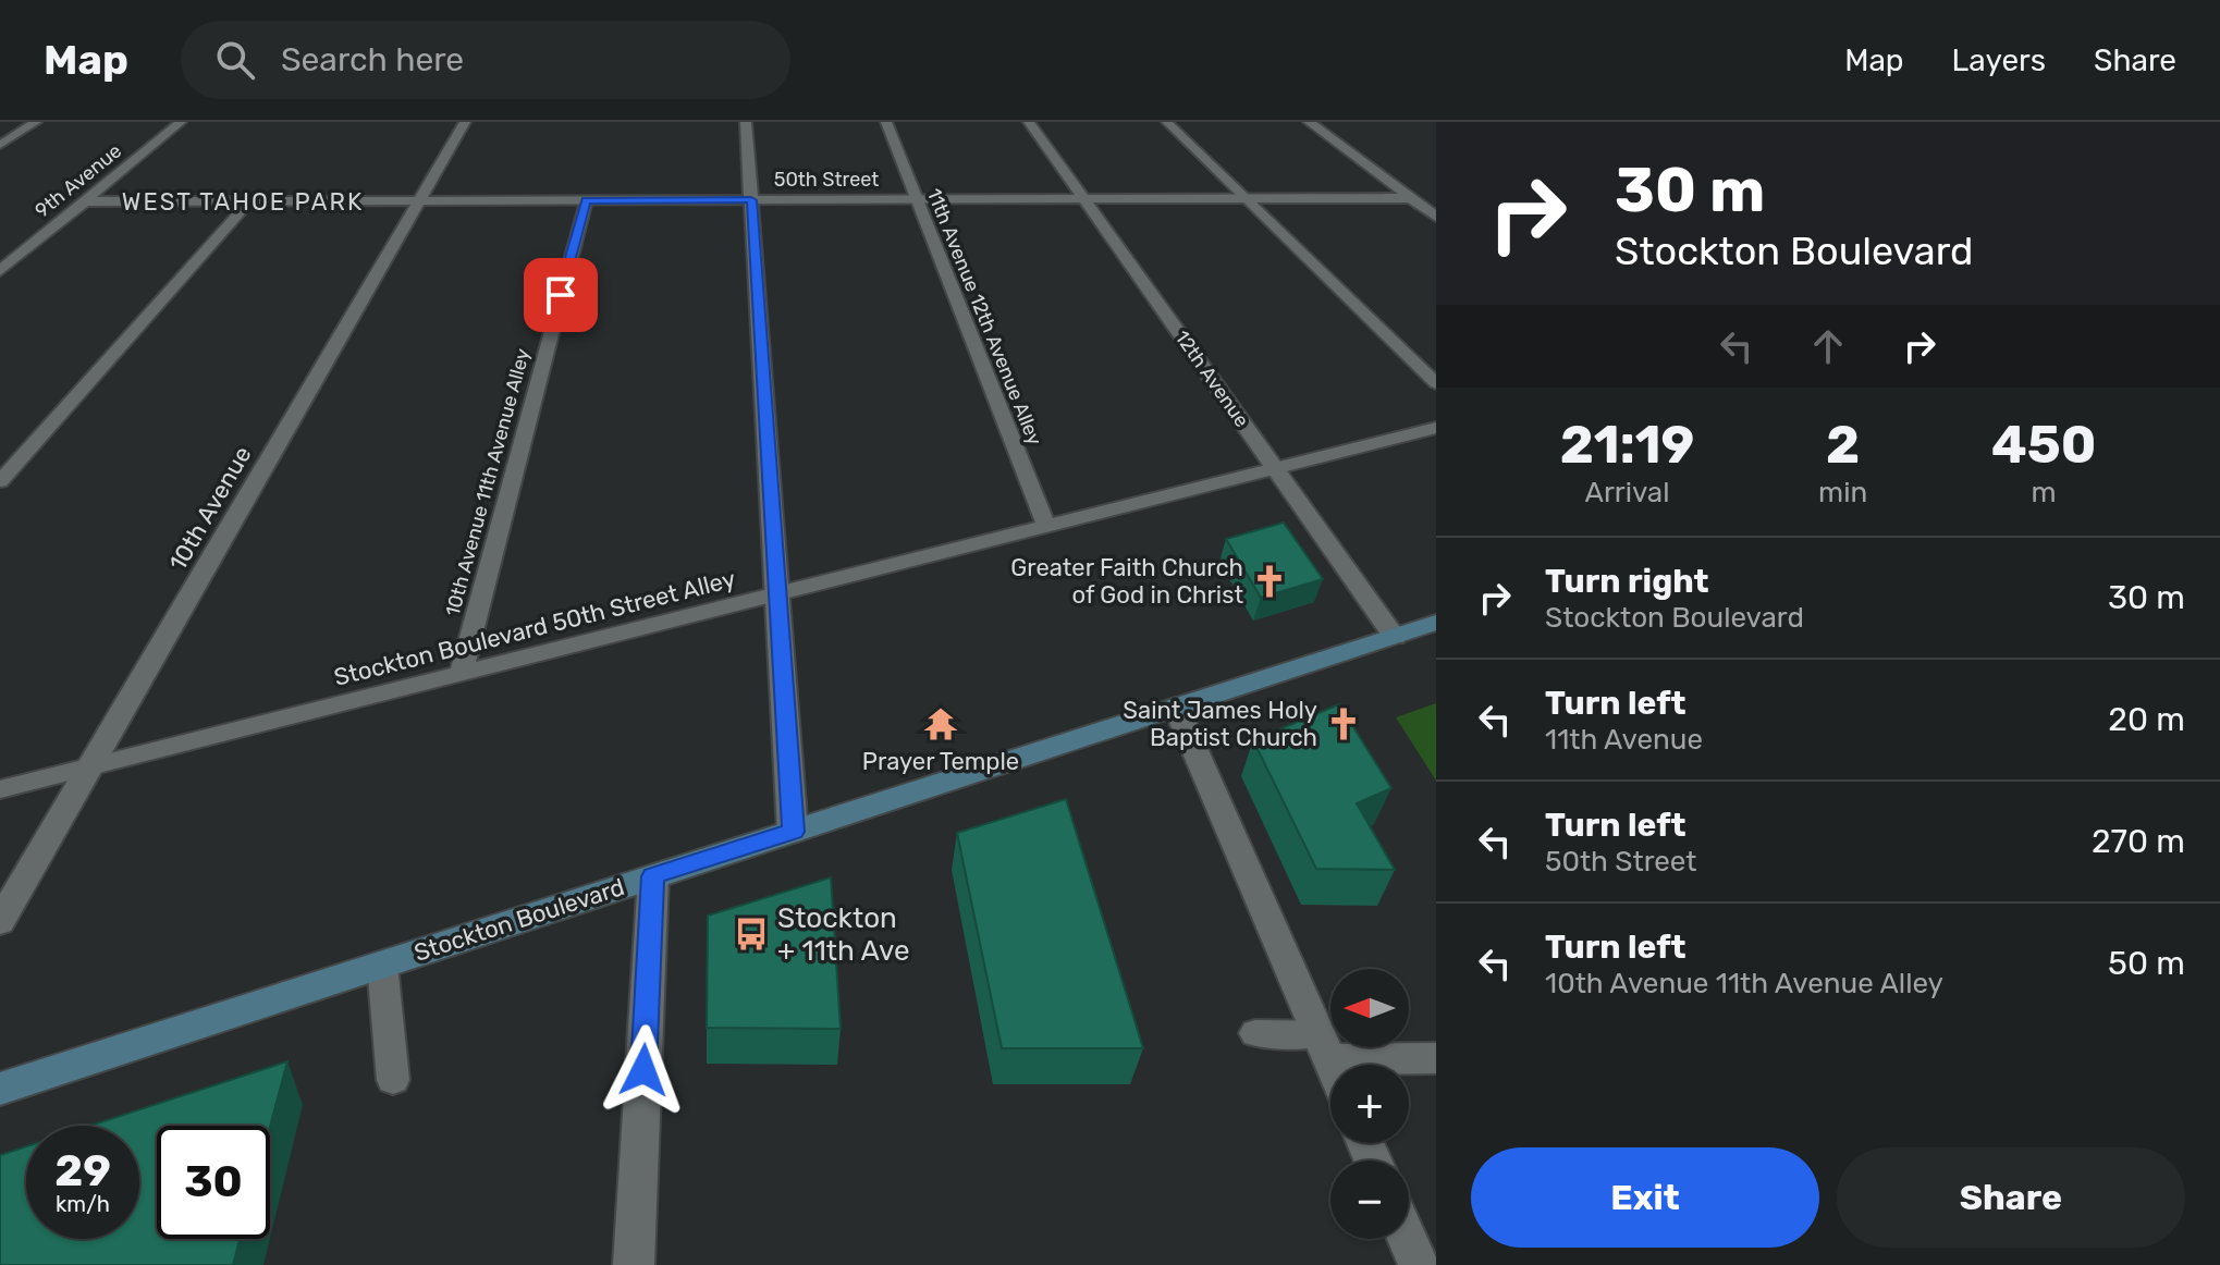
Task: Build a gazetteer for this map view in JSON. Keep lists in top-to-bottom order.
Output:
{
  "streets": {
    "main road": ["Stockton Boulevard"],
    "street": [
      "50th Street",
      "9th Avenue",
      "12th Avenue",
      "10th Avenue"
    ],
    "lane": ["11th Avenue 12th Avenue Alley", "10th Avenue 11th Avenue Alley", "Stockton Boulevard 50th Street Alley"]
  },
  "crossings": [
    ["50th Street", "9th Avenue"],
    ["50th Street", "11th Avenue 12th Avenue Alley"],
    ["50th Street", "12th Avenue"],
    ["50th Street", "10th Avenue 11th Avenue Alley"],
    ["50th Street", "10th Avenue"],
    ["11th Avenue 12th Avenue Alley", "Stockton Boulevard 50th Street Alley"],
    ["12th Avenue", "Stockton Boulevard 50th Street Alley"],
    ["12th Avenue", "Stockton Boulevard"],
    ["10th Avenue 11th Avenue Alley", "Stockton Boulevard 50th Street Alley"],
    ["10th Avenue", "Stockton Boulevard 50th Street Alley"]
  ],
  "districts": ["WEST TAHOE PARK"],
  "places": {
    "church": ["Greater Faith Church of God in Christ", "Saint James Holy Baptist Church"],
    "temple": ["Prayer Temple"],
    "bus stop": ["Stockton + 11th Ave"]
  },
  "north": "left",
  "page": {
    "header": "Map",
    "search": "Search here",
    "nav": ["Map", "Layers", "Share"],
    "turn": ["30 m", "Stockton Boulevard"],
    "eta": [
      "21:19",
      "Arrival",
      "2",
      "min",
      "450",
      "m"
    ],
    "list": [
      {
        "name": "Turn right",
        "note": "Stockton Boulevard",
        "value": "30 m"
      },
      {
        "name": "Turn left",
        "note": "11th Avenue",
        "value": "20 m"
      },
      {
        "name": "Turn left",
        "note": "50th Street",
        "value": "270 m"
      },
      {
        "name": "Turn left",
        "note": "10th Avenue 11th Avenue Alley",
        "value": "50 m"
      }
    ],
    "map_buttons": ["+", "−"],
    "speed": "29 km/h",
    "limit": "30",
    "buttons": ["Exit", "Share"]
  }
}
